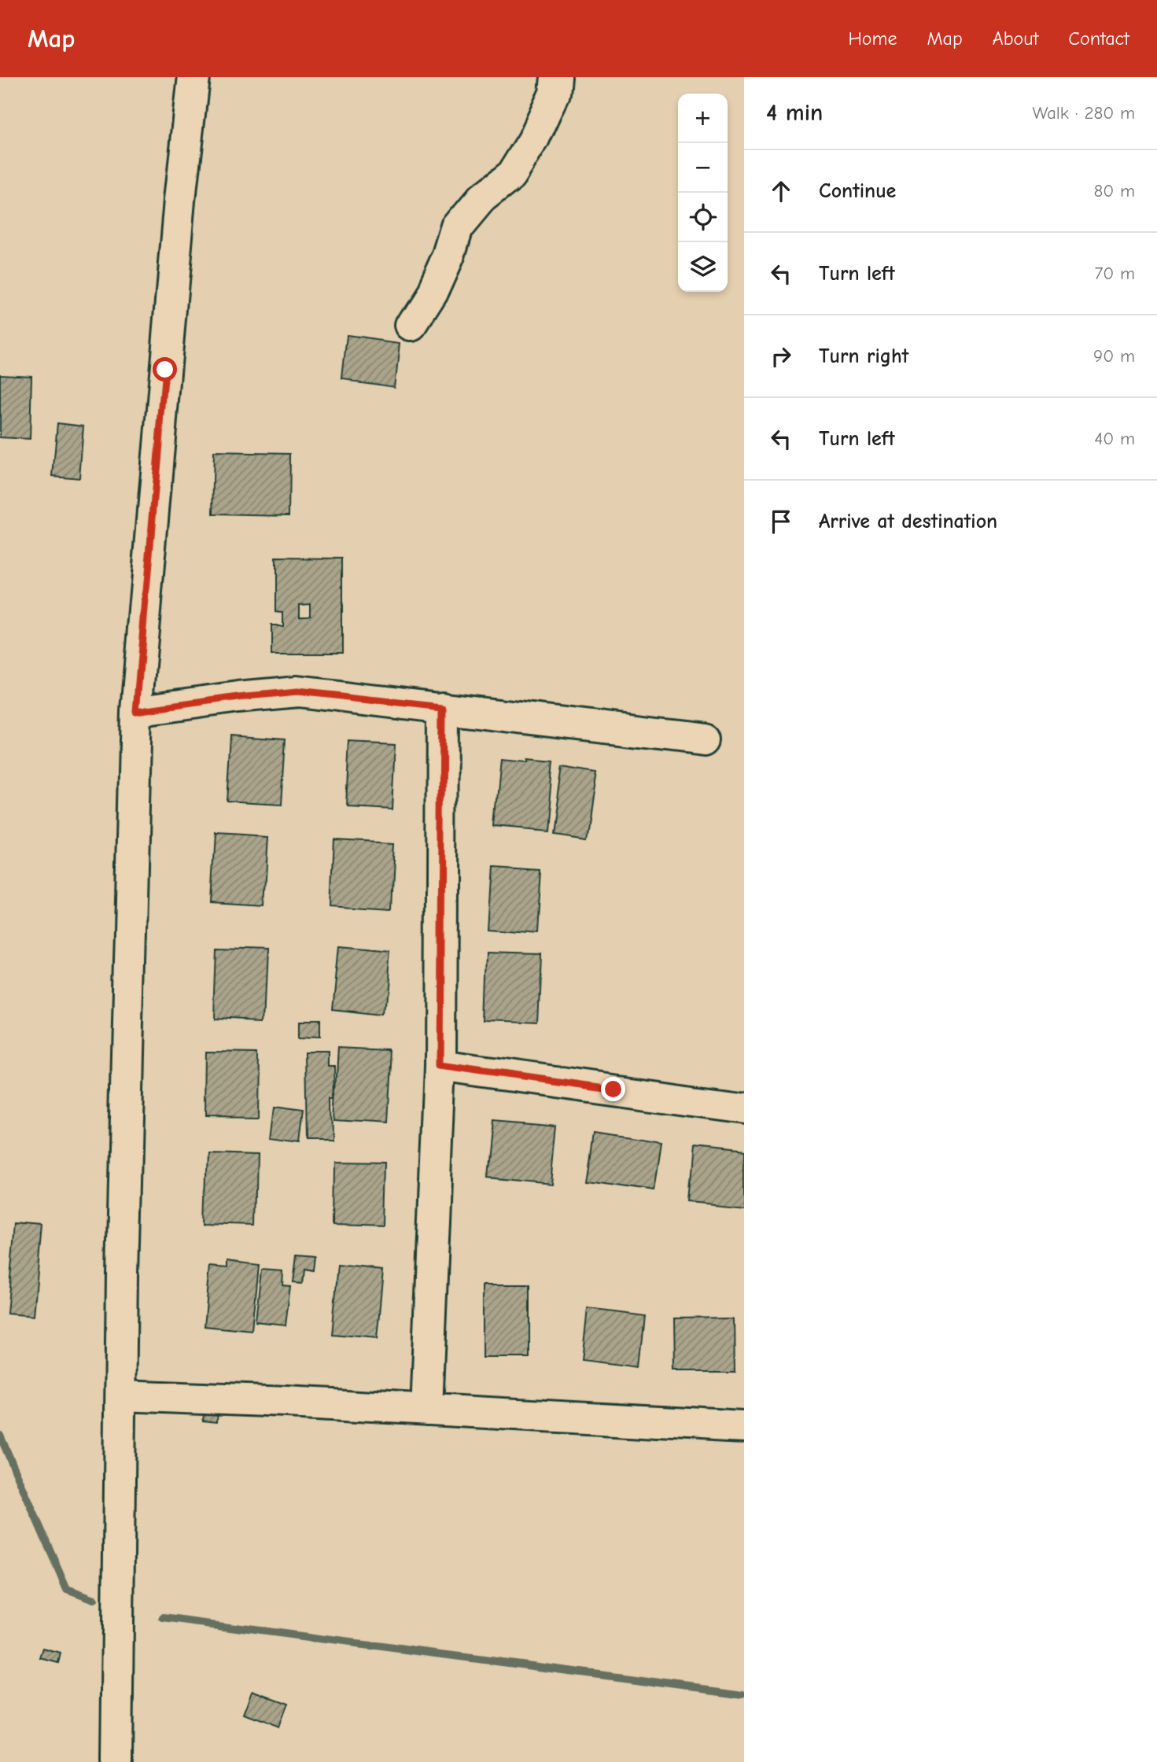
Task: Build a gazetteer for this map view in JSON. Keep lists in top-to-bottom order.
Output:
{
  "page": {
    "header": "Map",
    "nav": [
      "Home",
      "Map",
      "About",
      "Contact"
    ],
    "heading": ["4 min", "Walk · 280 m"],
    "map_buttons": ["+", "−"],
    "list": [
      ["Continue", "80 m"],
      ["Turn left", "70 m"],
      ["Turn right", "90 m"],
      ["Turn left", "40 m"],
      "Arrive at destination"
    ]
  }
}
